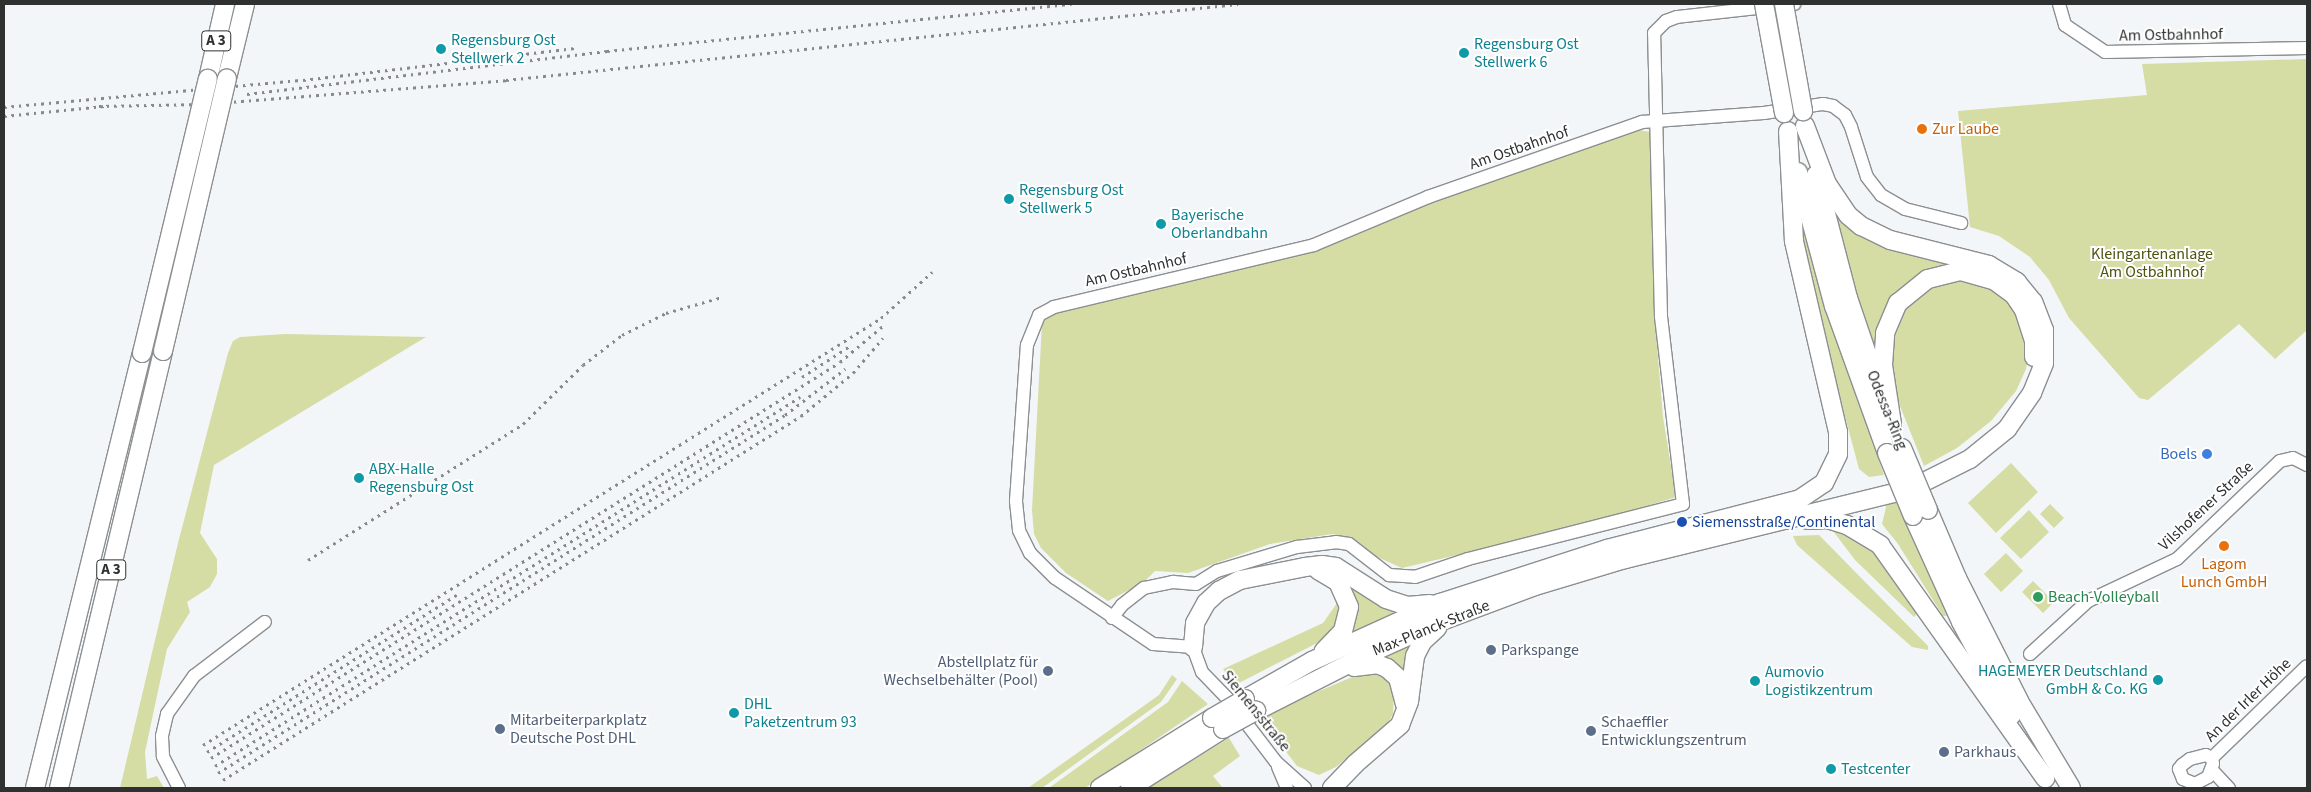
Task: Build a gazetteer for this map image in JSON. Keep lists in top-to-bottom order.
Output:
{
  "streets": {
    "highway": ["A 3", "Odessa-Ring", "Max-Planck-Straße"],
    "street": [
      "Am Ostbahnhof",
      "Vilshofener Straße",
      "An der Irler Höhe",
      "Siemensstraße"
    ]
  },
  "crossings": [
    ["Am Ostbahnhof", "Siemensstraße"]
  ],
  "parks": ["Kleingartenanlage Am Ostbahnhof"],
  "places": [
    "Regensburg Ost Stellwerk 2",
    "Regensburg Ost Stellwerk 6",
    "Zur Laube",
    "Regensburg Ost Stellwerk 5",
    "Bayerische Oberlandbahn",
    "Boels",
    "ABX-Halle Regensburg Ost",
    "Siemensstraße/Continental",
    "Lagom Lunch GmbH",
    "Beach-Volleyball",
    "Parkspange",
    "Abstellplatz für Wechselbehälter (Pool)",
    "HAGEMEYER Deutschland GmbH & Co. KG",
    "Aumovio Logistikzentrum",
    "DHL Paketzentrum 93",
    "Mitarbeiterparkplatz Deutsche Post DHL",
    "Schaeffler Entwicklungszentrum",
    "Parkhaus",
    "Testcenter"
  ]
}
